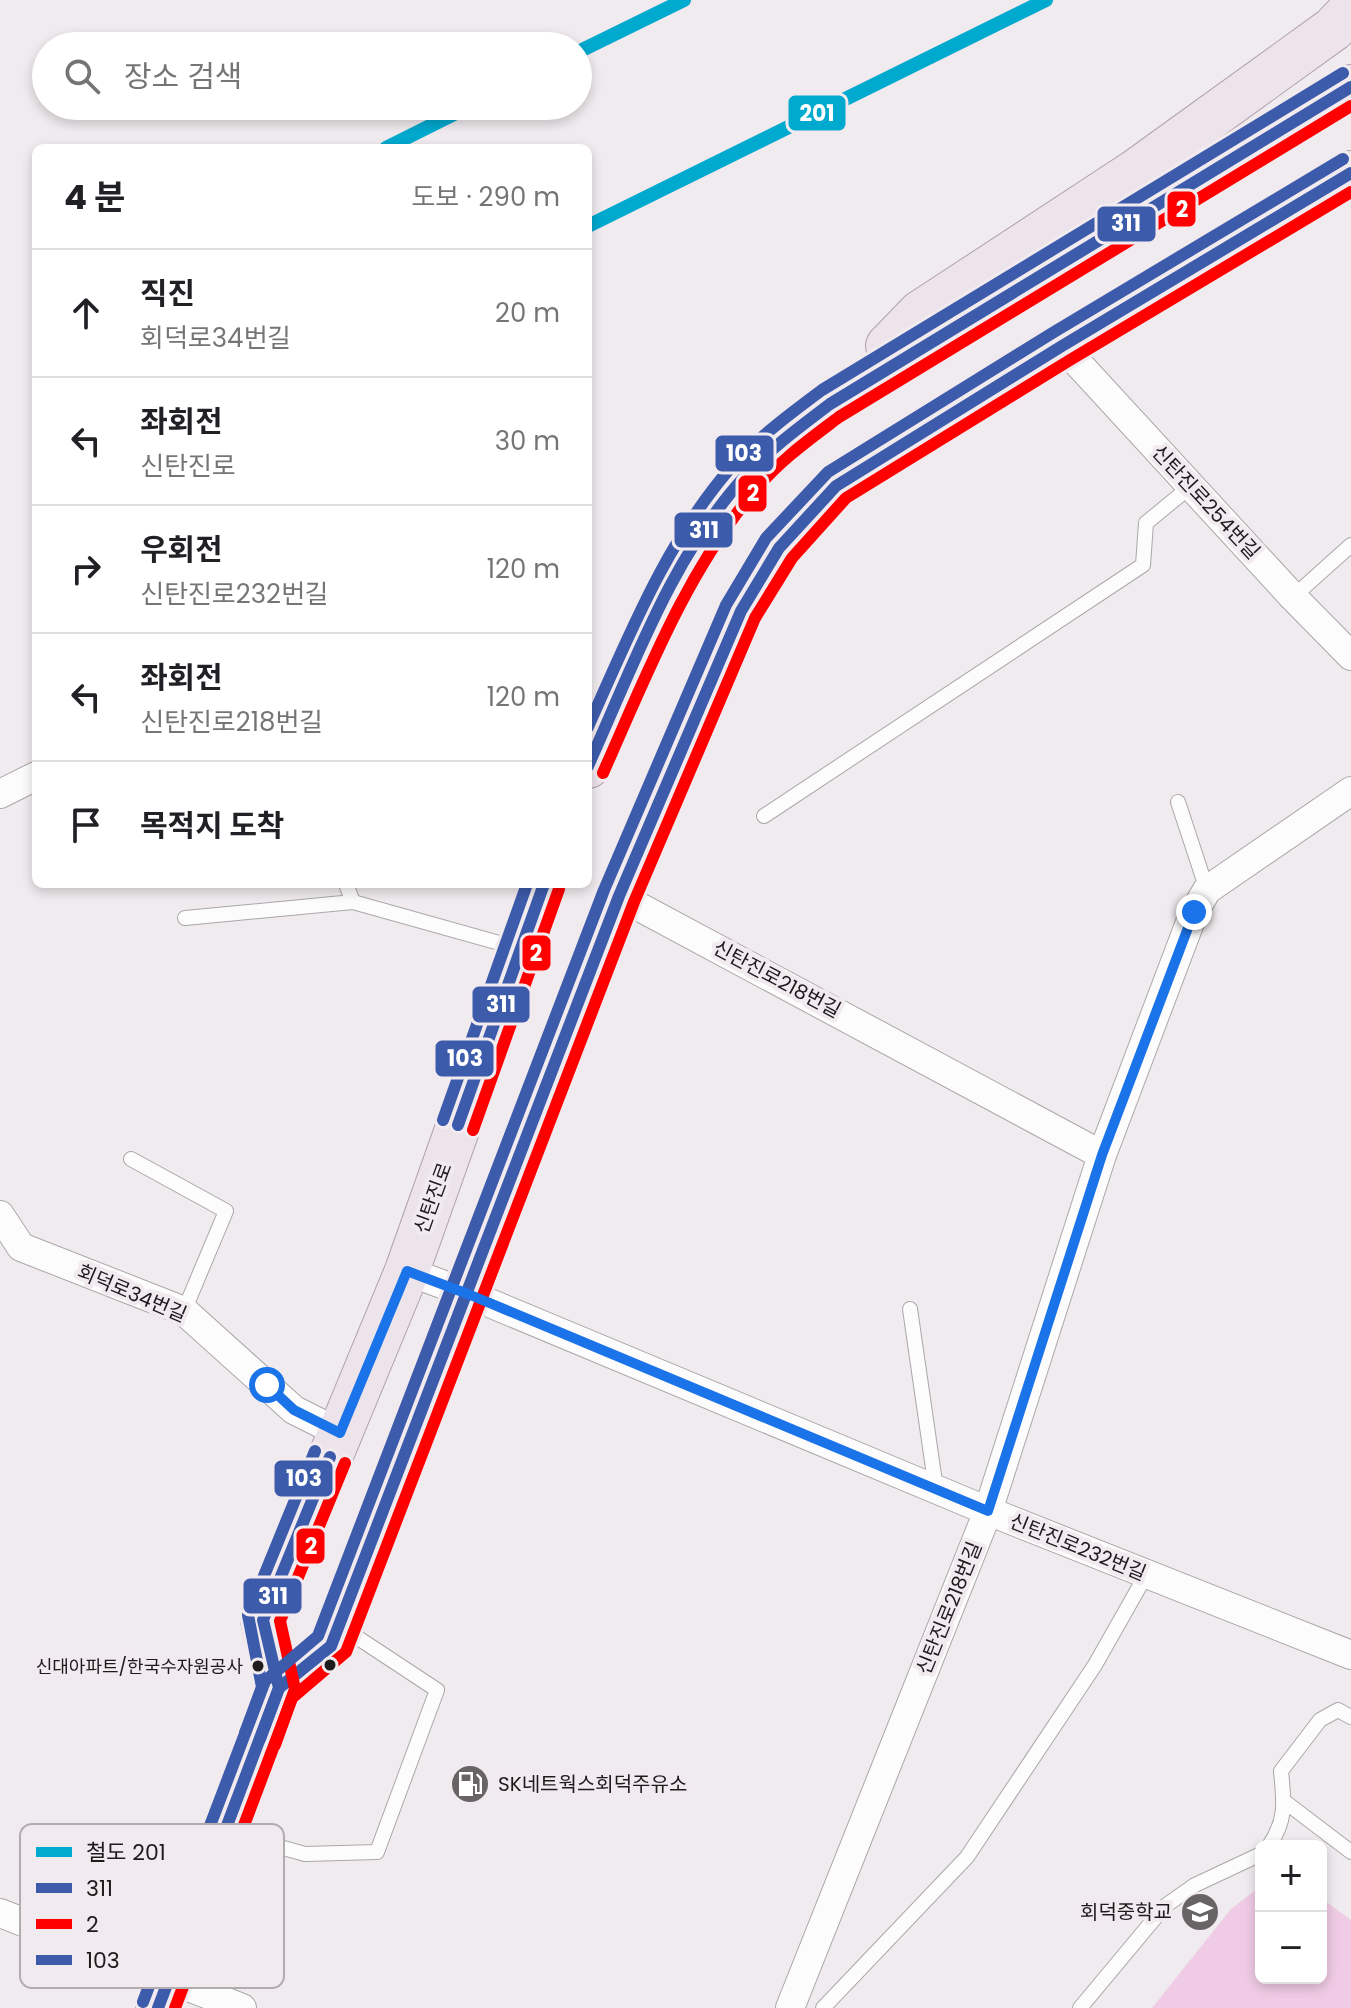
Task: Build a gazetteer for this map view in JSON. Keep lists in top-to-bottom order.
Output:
{
  "streets": {
    "main road": ["신탄진로"],
    "street": [
      "신탄진로254번길",
      "신탄진로218번길",
      "회덕로34번길",
      "신탄진로232번길"
    ]
  },
  "crossings": [
    ["신탄진로218번길", "신탄진로232번길"],
    ["신탄진로", "회덕로34번길"],
    ["신탄진로", "신탄진로232번길"]
  ],
  "places": {
    "other": ["신대아파트/한국수자원공사"],
    "fuel station": ["SK네트웍스회덕주유소"],
    "school or university": ["회덕중학교"]
  },
  "lines": [
    "rail line 201",
    "transit line 103",
    "transit line 311",
    "transit line 2"
  ],
  "legend": [
    "철도 201",
    "311",
    "2",
    "103"
  ],
  "page": {
    "search": "장소 검색",
    "heading": ["4 분", "도보 · 290 m"],
    "list": [
      ["직진", "회덕로34번길", "20 m"],
      ["좌회전", "신탄진로", "30 m"],
      ["우회전", "신탄진로232번길", "120 m"],
      ["좌회전", "신탄진로218번길", "120 m"],
      "목적지 도착"
    ],
    "map_buttons": ["+", "−"]
  }
}
